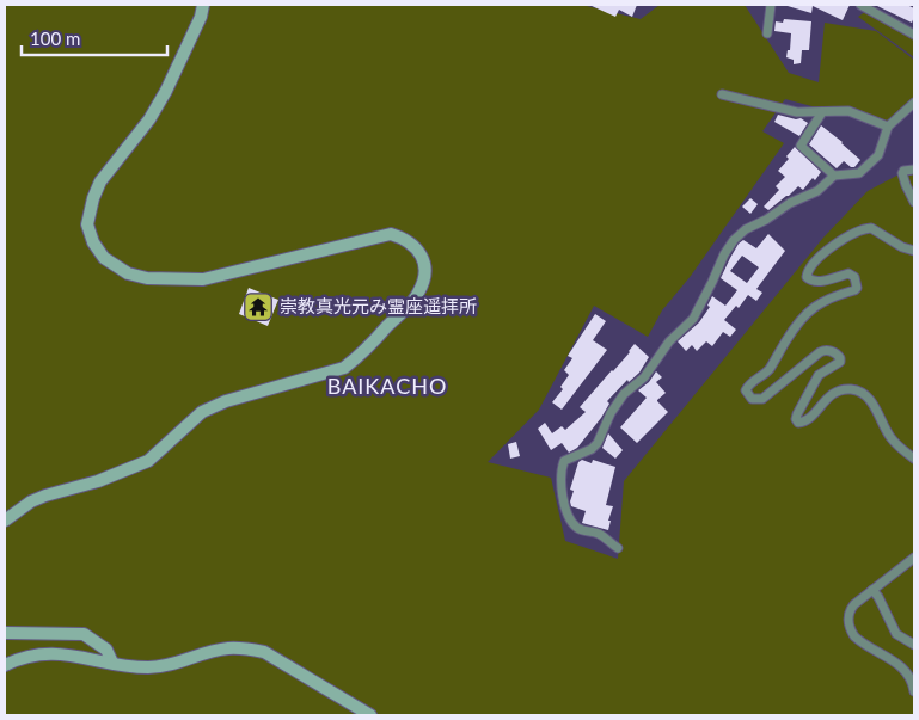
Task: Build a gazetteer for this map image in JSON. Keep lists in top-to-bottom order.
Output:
{
  "districts": ["BAIKACHO"],
  "places": {
    "temple": ["崇教真光元み霊座遥拝所"]
  },
  "scale_bar": "100 m"
}
